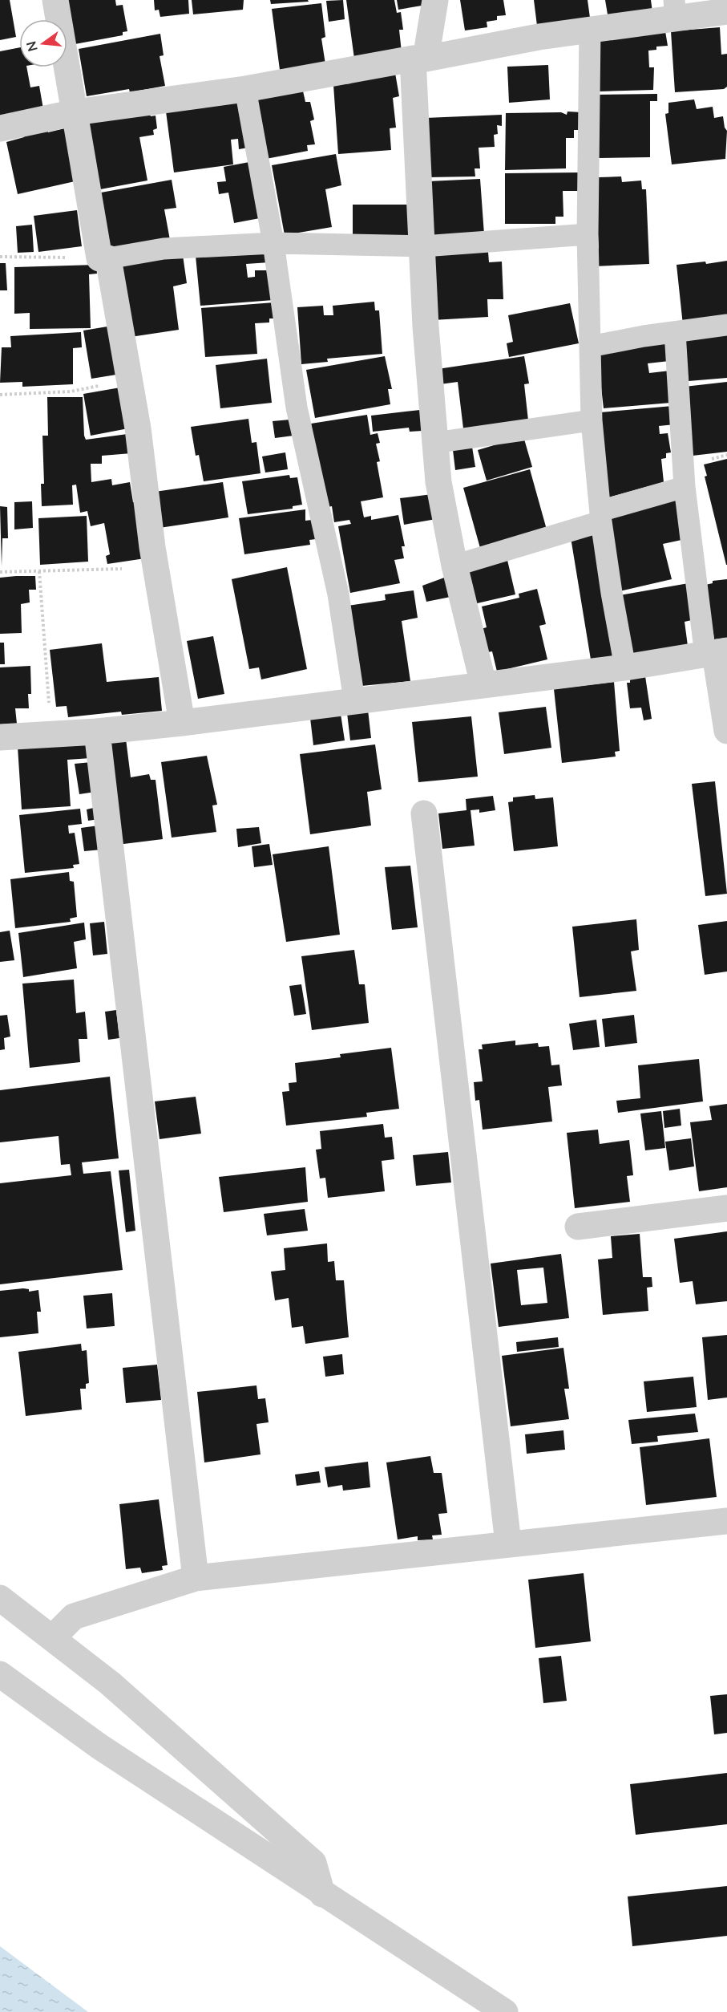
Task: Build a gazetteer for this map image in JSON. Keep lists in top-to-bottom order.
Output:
{
  "north": "left"
}
